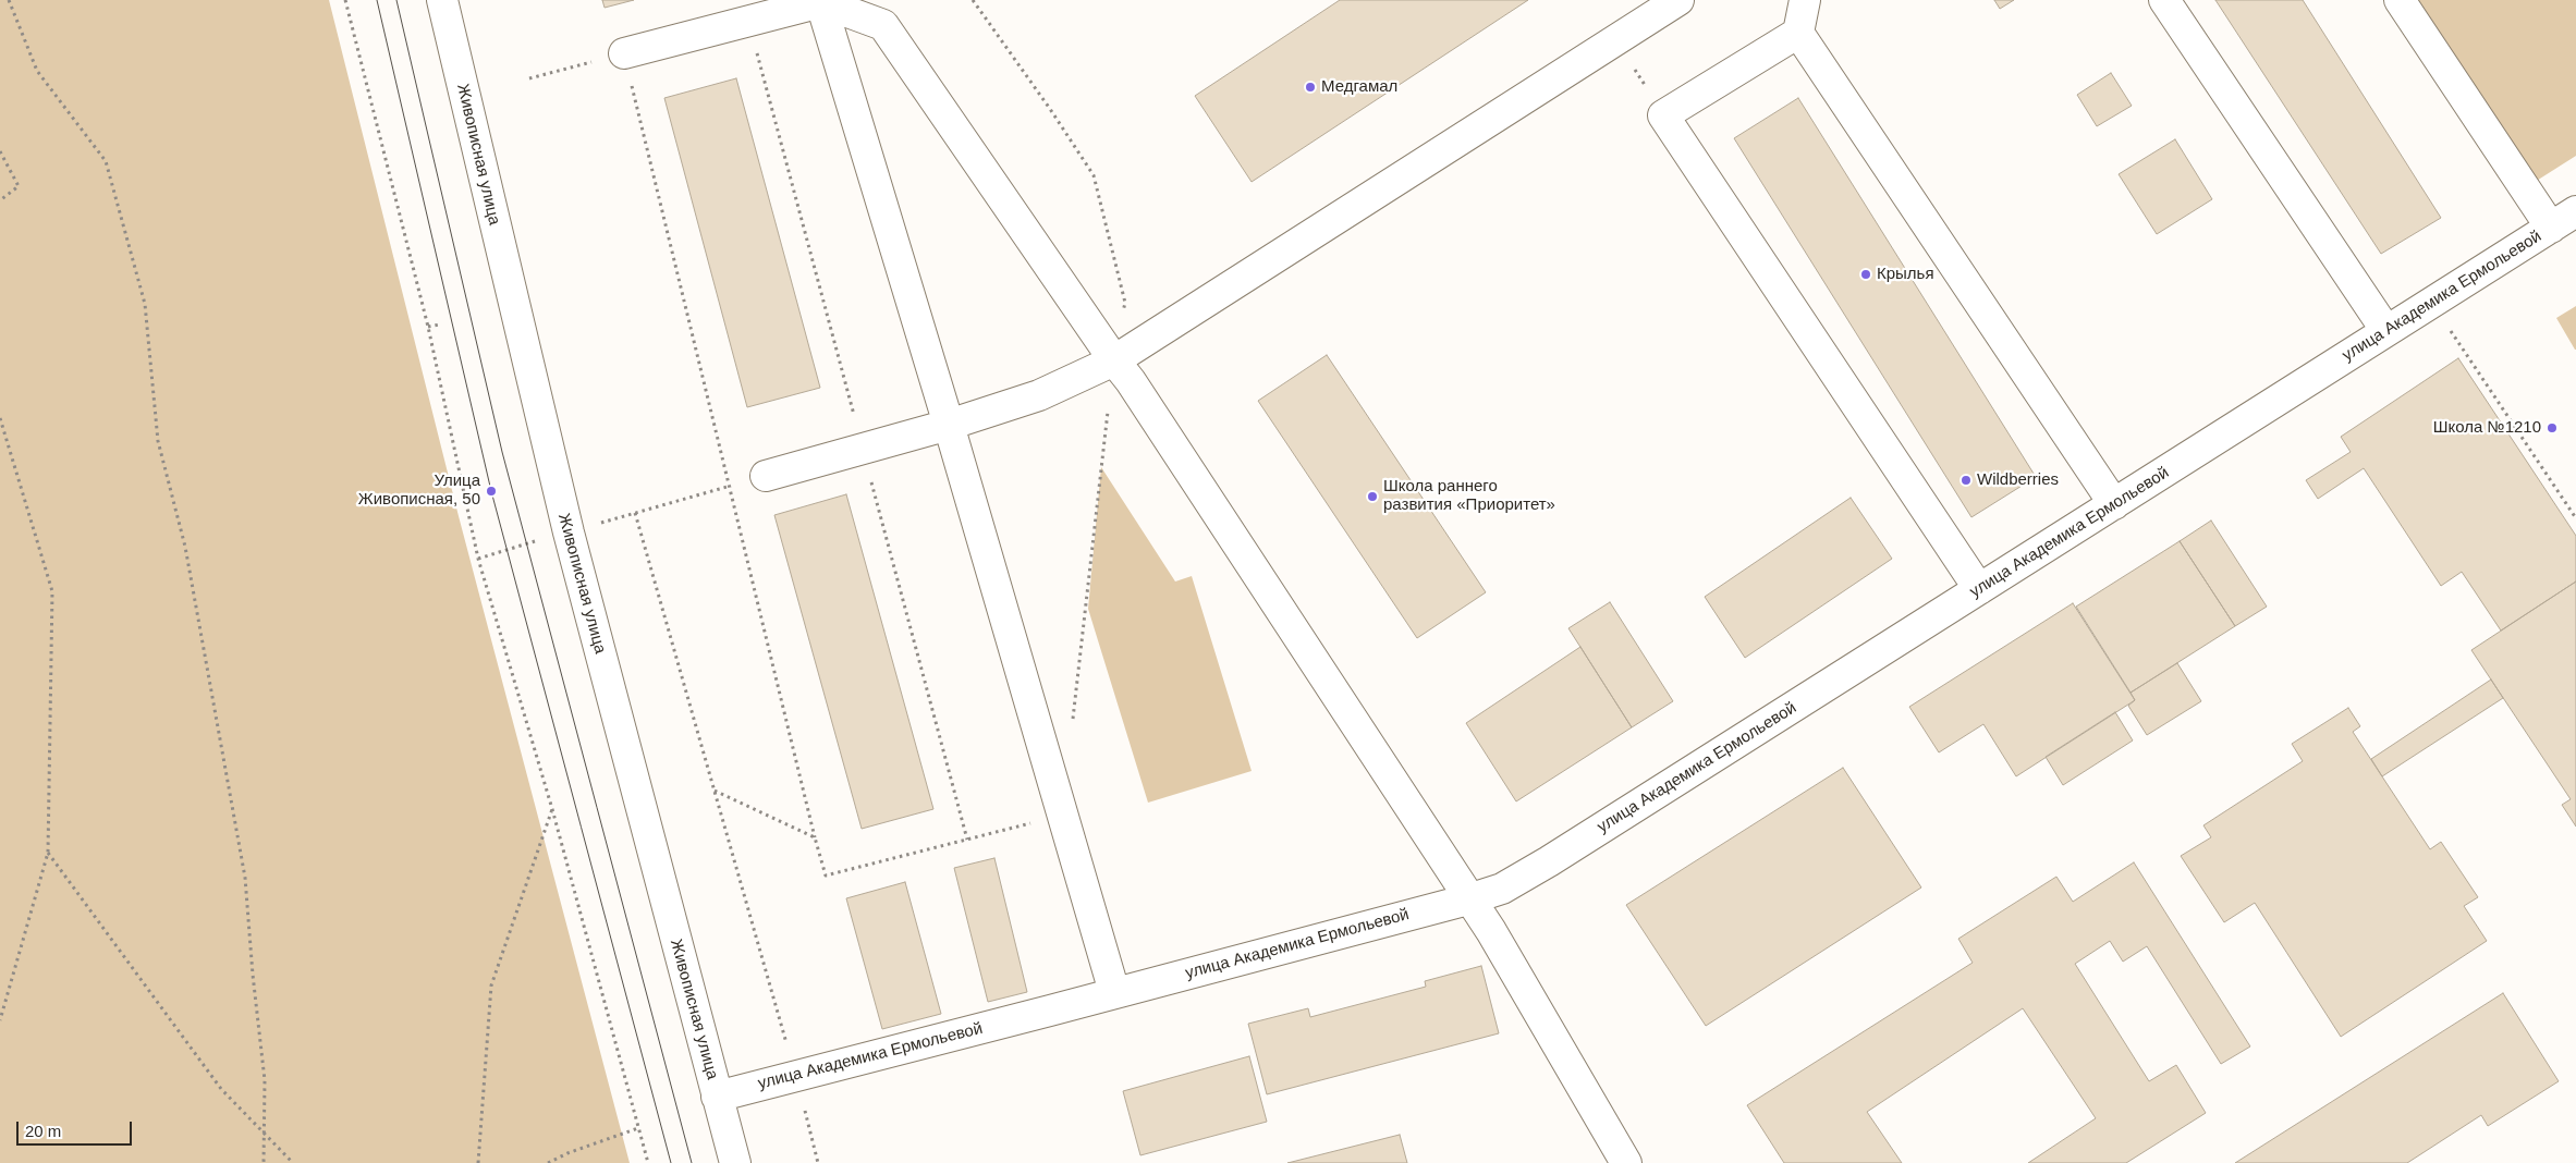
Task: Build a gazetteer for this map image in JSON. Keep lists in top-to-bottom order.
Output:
{
  "streets": {
    "street": ["Живописная улица", "улица Академика Ермольевой"]
  },
  "crossings": [
    ["Живописная улица", "улица Академика Ермольевой"]
  ],
  "places": [
    "Медгамал",
    "Крылья",
    "Школа №1210",
    "Wildberries",
    "Улица Живописная, 50",
    "Школа раннего развития «Приоритет»"
  ],
  "scale_bar": "20 m"
}
